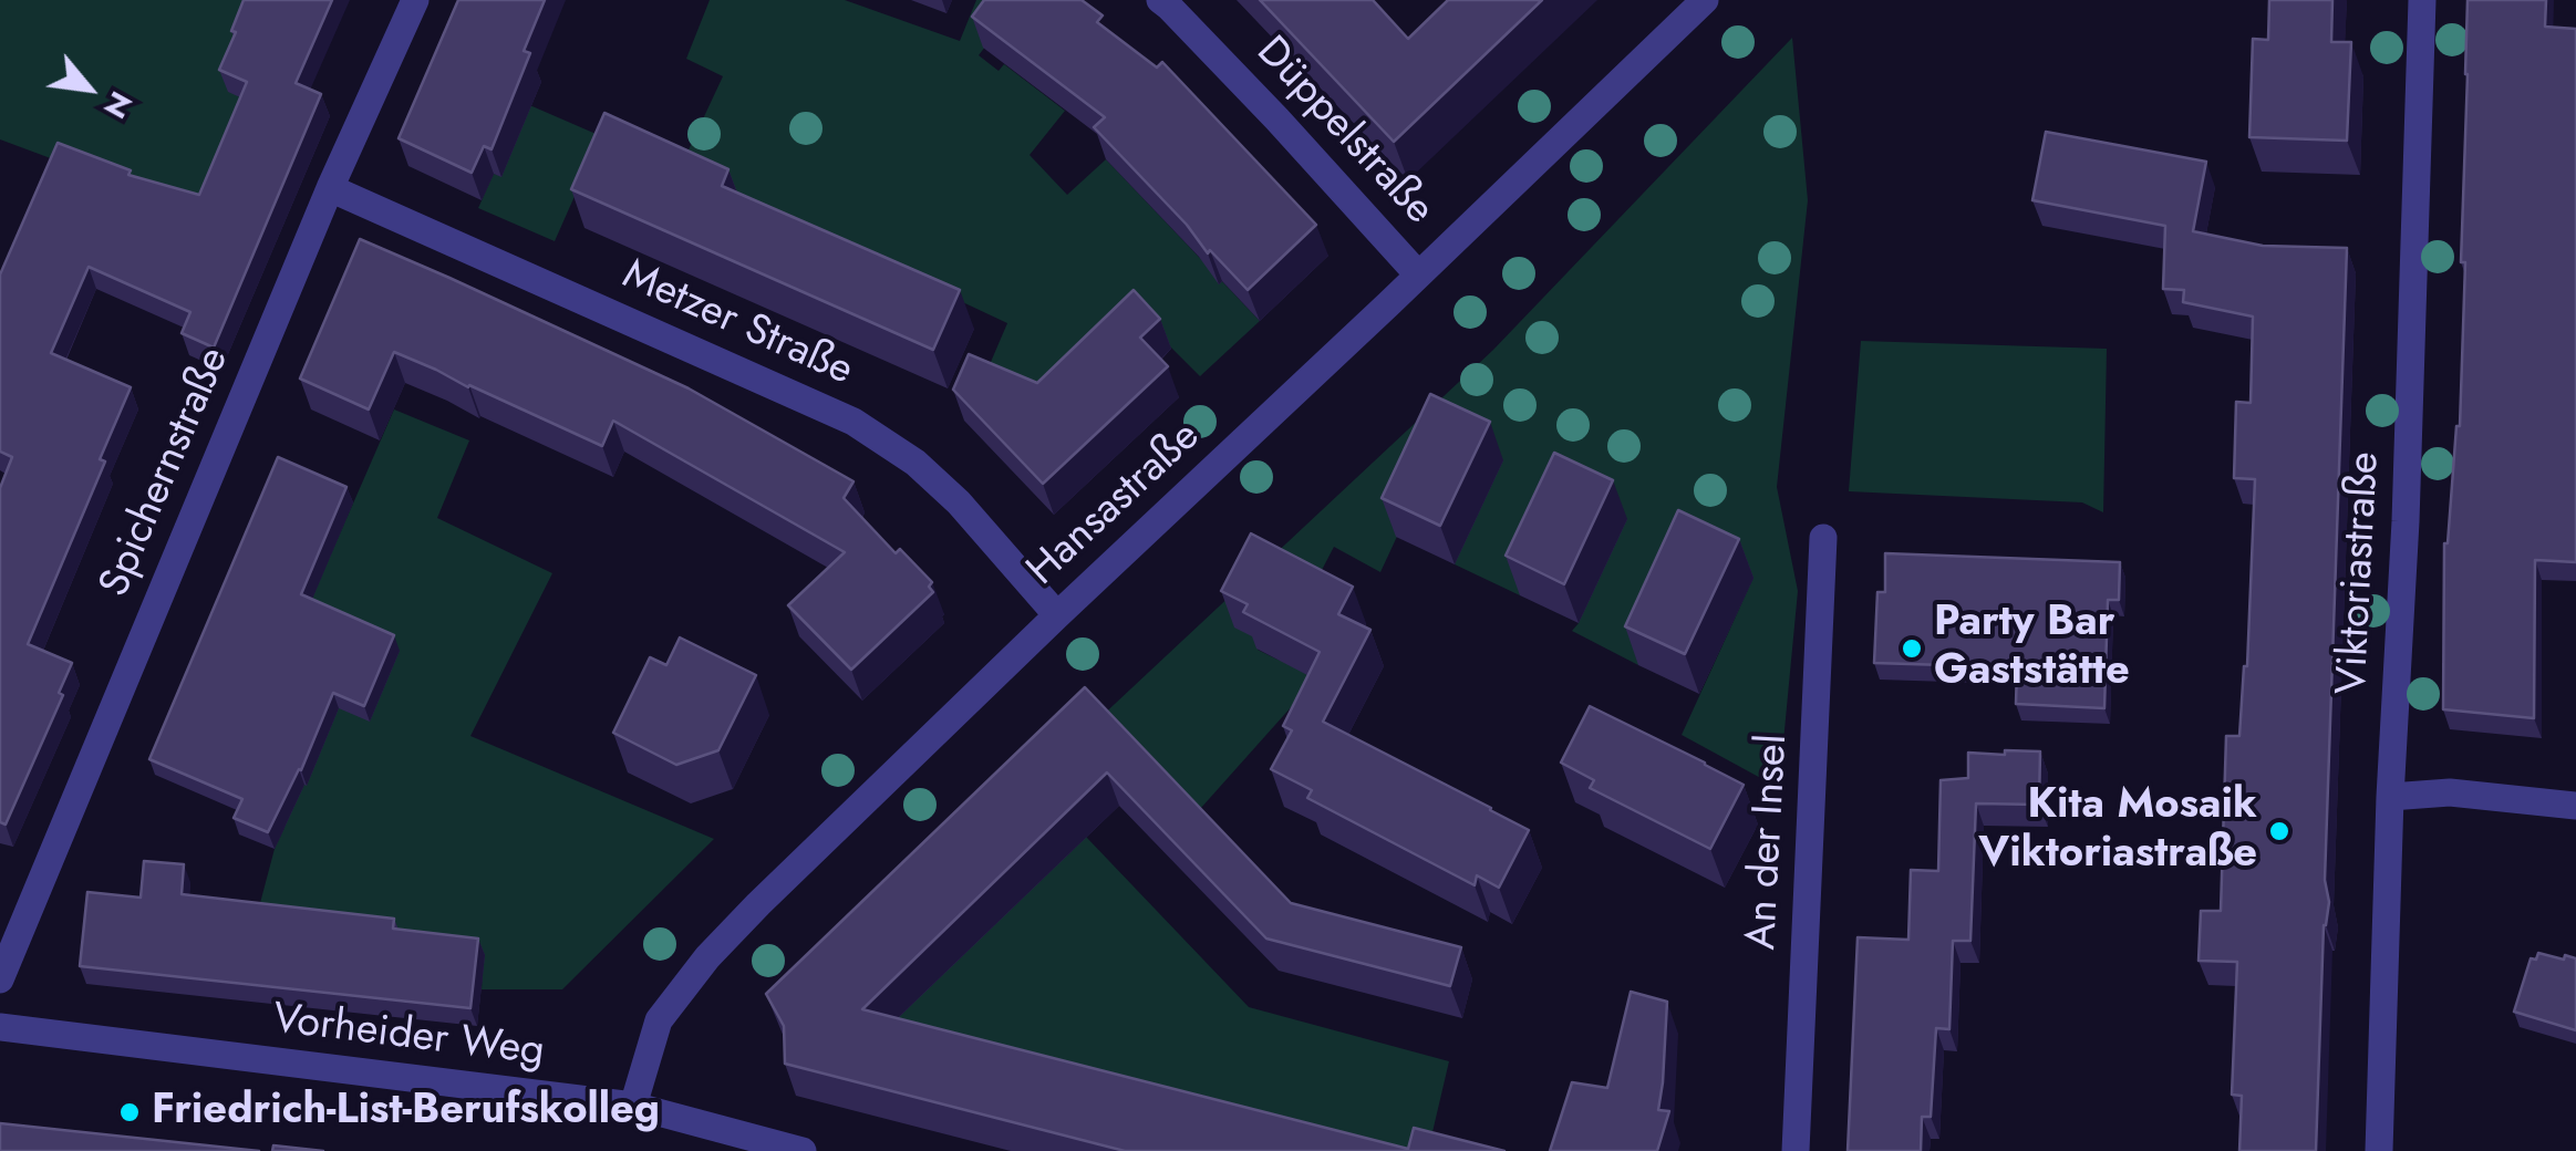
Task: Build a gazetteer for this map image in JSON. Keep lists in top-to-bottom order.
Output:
{
  "streets": {
    "street": [
      "Düppelstraße",
      "Metzer Straße",
      "Spichernstraße",
      "Hansastraße",
      "Viktoriastraße",
      "An der Insel",
      "Vorheider Weg"
    ]
  },
  "crossings": [
    ["Düppelstraße", "Hansastraße"],
    ["Metzer Straße", "Spichernstraße"],
    ["Metzer Straße", "Hansastraße"],
    ["Hansastraße", "Vorheider Weg"]
  ],
  "places": ["Party Bar Gaststätte", "Kita Mosaik Viktoriastraße", "Friedrich-List-Berufskolleg"],
  "north": "bottom right"
}
